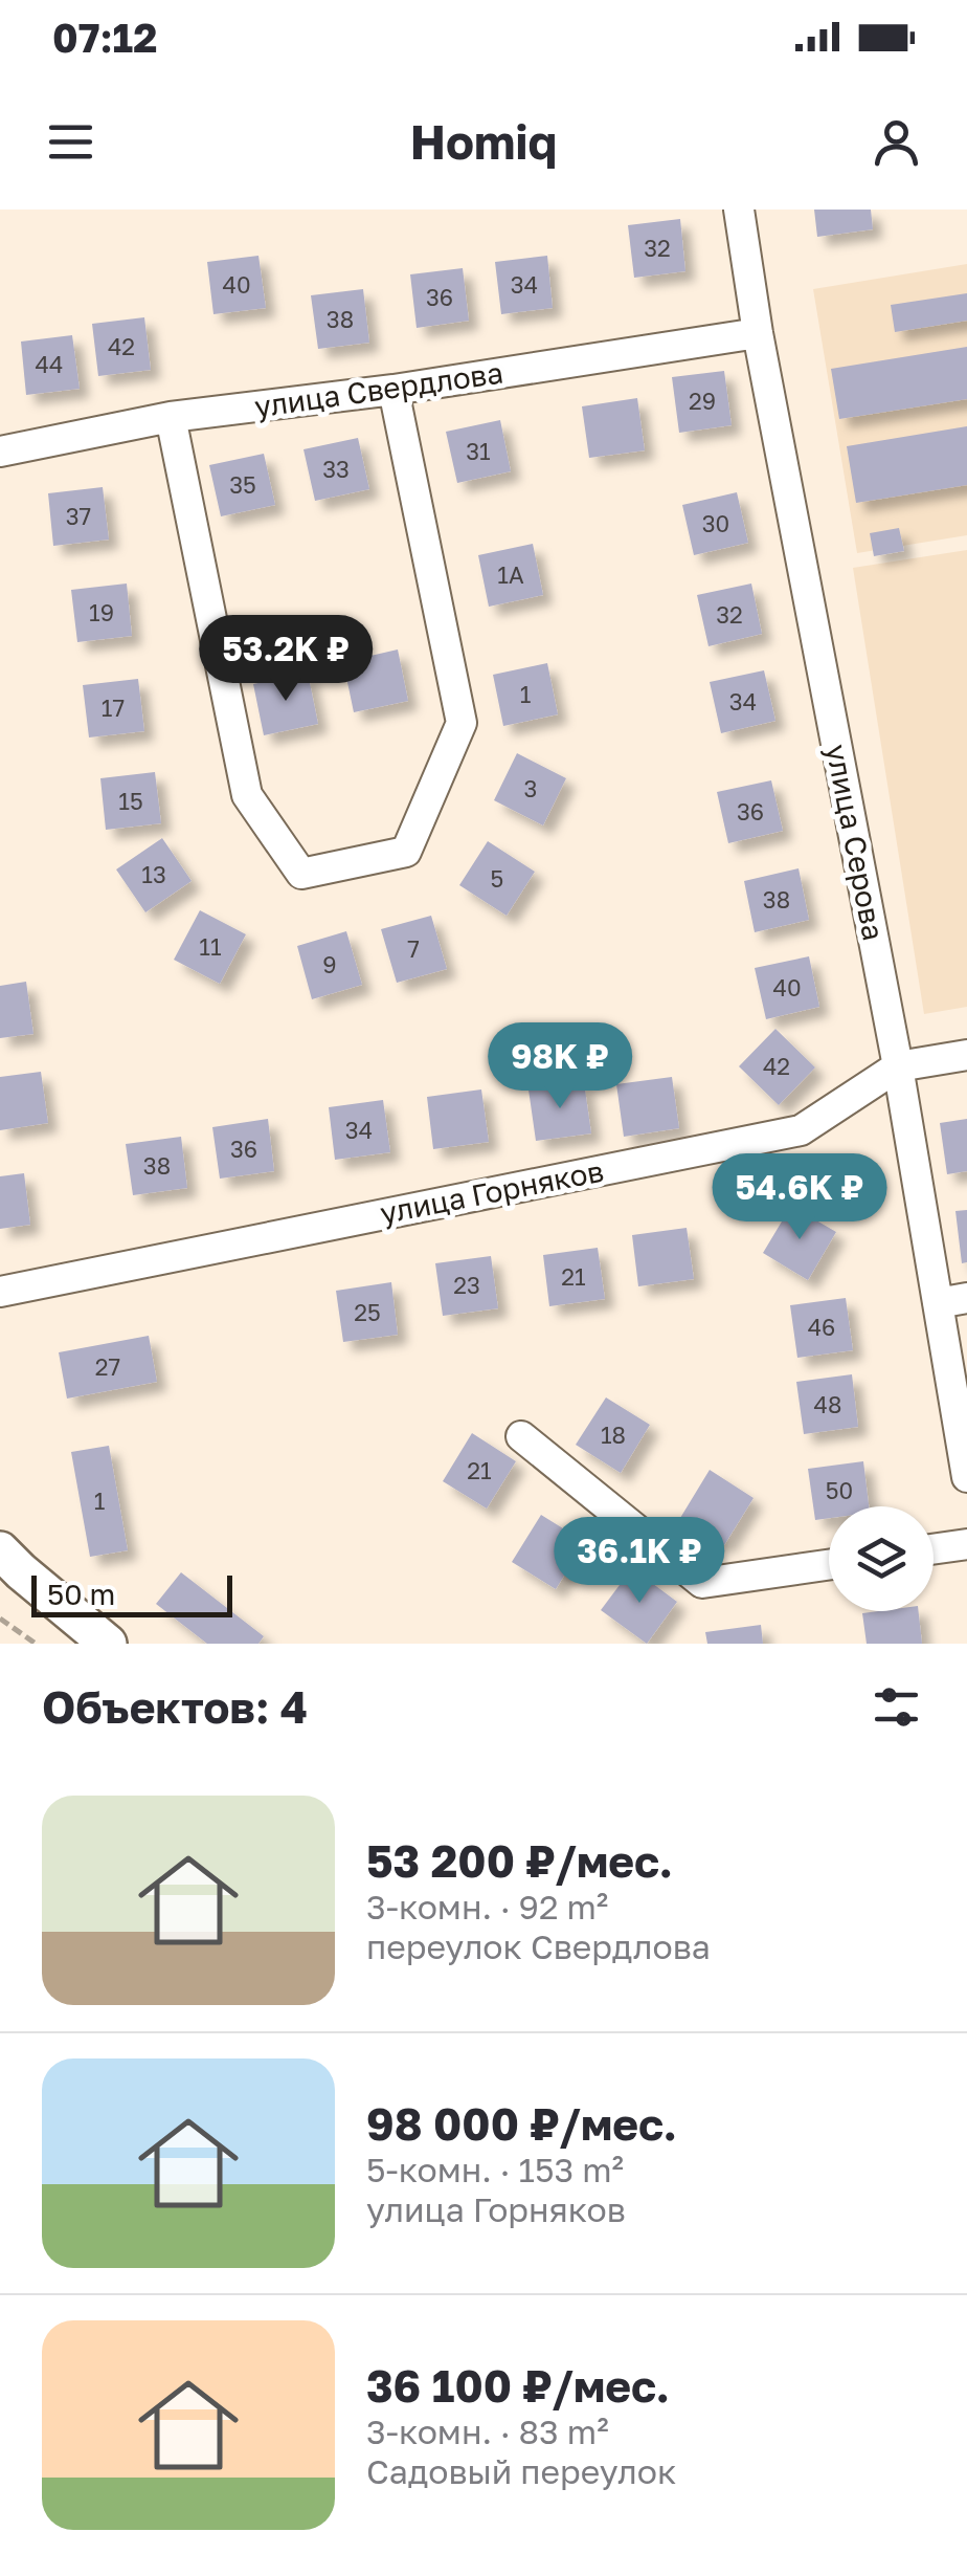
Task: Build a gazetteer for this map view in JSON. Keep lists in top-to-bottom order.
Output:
{
  "streets": {
    "street": ["улица Свердлова", "улица Серова", "улица Горняков"]
  },
  "crossings": [
    ["улица Свердлова", "улица Серова"],
    ["улица Серова", "улица Горняков"]
  ],
  "house_numbers": [
    "32",
    "40",
    "34",
    "36",
    "38",
    "42",
    "44",
    "29",
    "31",
    "33",
    "35",
    "37",
    "30",
    "1А",
    "19",
    "32",
    "1",
    "34",
    "17",
    "3",
    "15",
    "36",
    "13",
    "5",
    "38",
    "11",
    "7",
    "9",
    "40",
    "42",
    "34",
    "36",
    "38",
    "21",
    "23",
    "25",
    "46",
    "27",
    "48",
    "18",
    "21",
    "50",
    "1"
  ],
  "scale_bar": "50 m",
  "page": {
    "status": "07:12",
    "header": "Homiq",
    "price": [
      "53.2K ₽",
      "98K ₽",
      "54.6K ₽",
      "36.1K ₽"
    ],
    "scale": "50 m",
    "heading": "Объектов: 4",
    "list": [
      {
        "name": "53 200 ₽/мес.",
        "note": "3-комн. · 92 m² · переулок Свердлова"
      },
      {
        "name": "98 000 ₽/мес.",
        "note": "5-комн. · 153 m² · улица Горняков"
      },
      {
        "name": "36 100 ₽/мес.",
        "note": "3-комн. · 83 m² · Садовый переулок"
      }
    ]
  }
}
